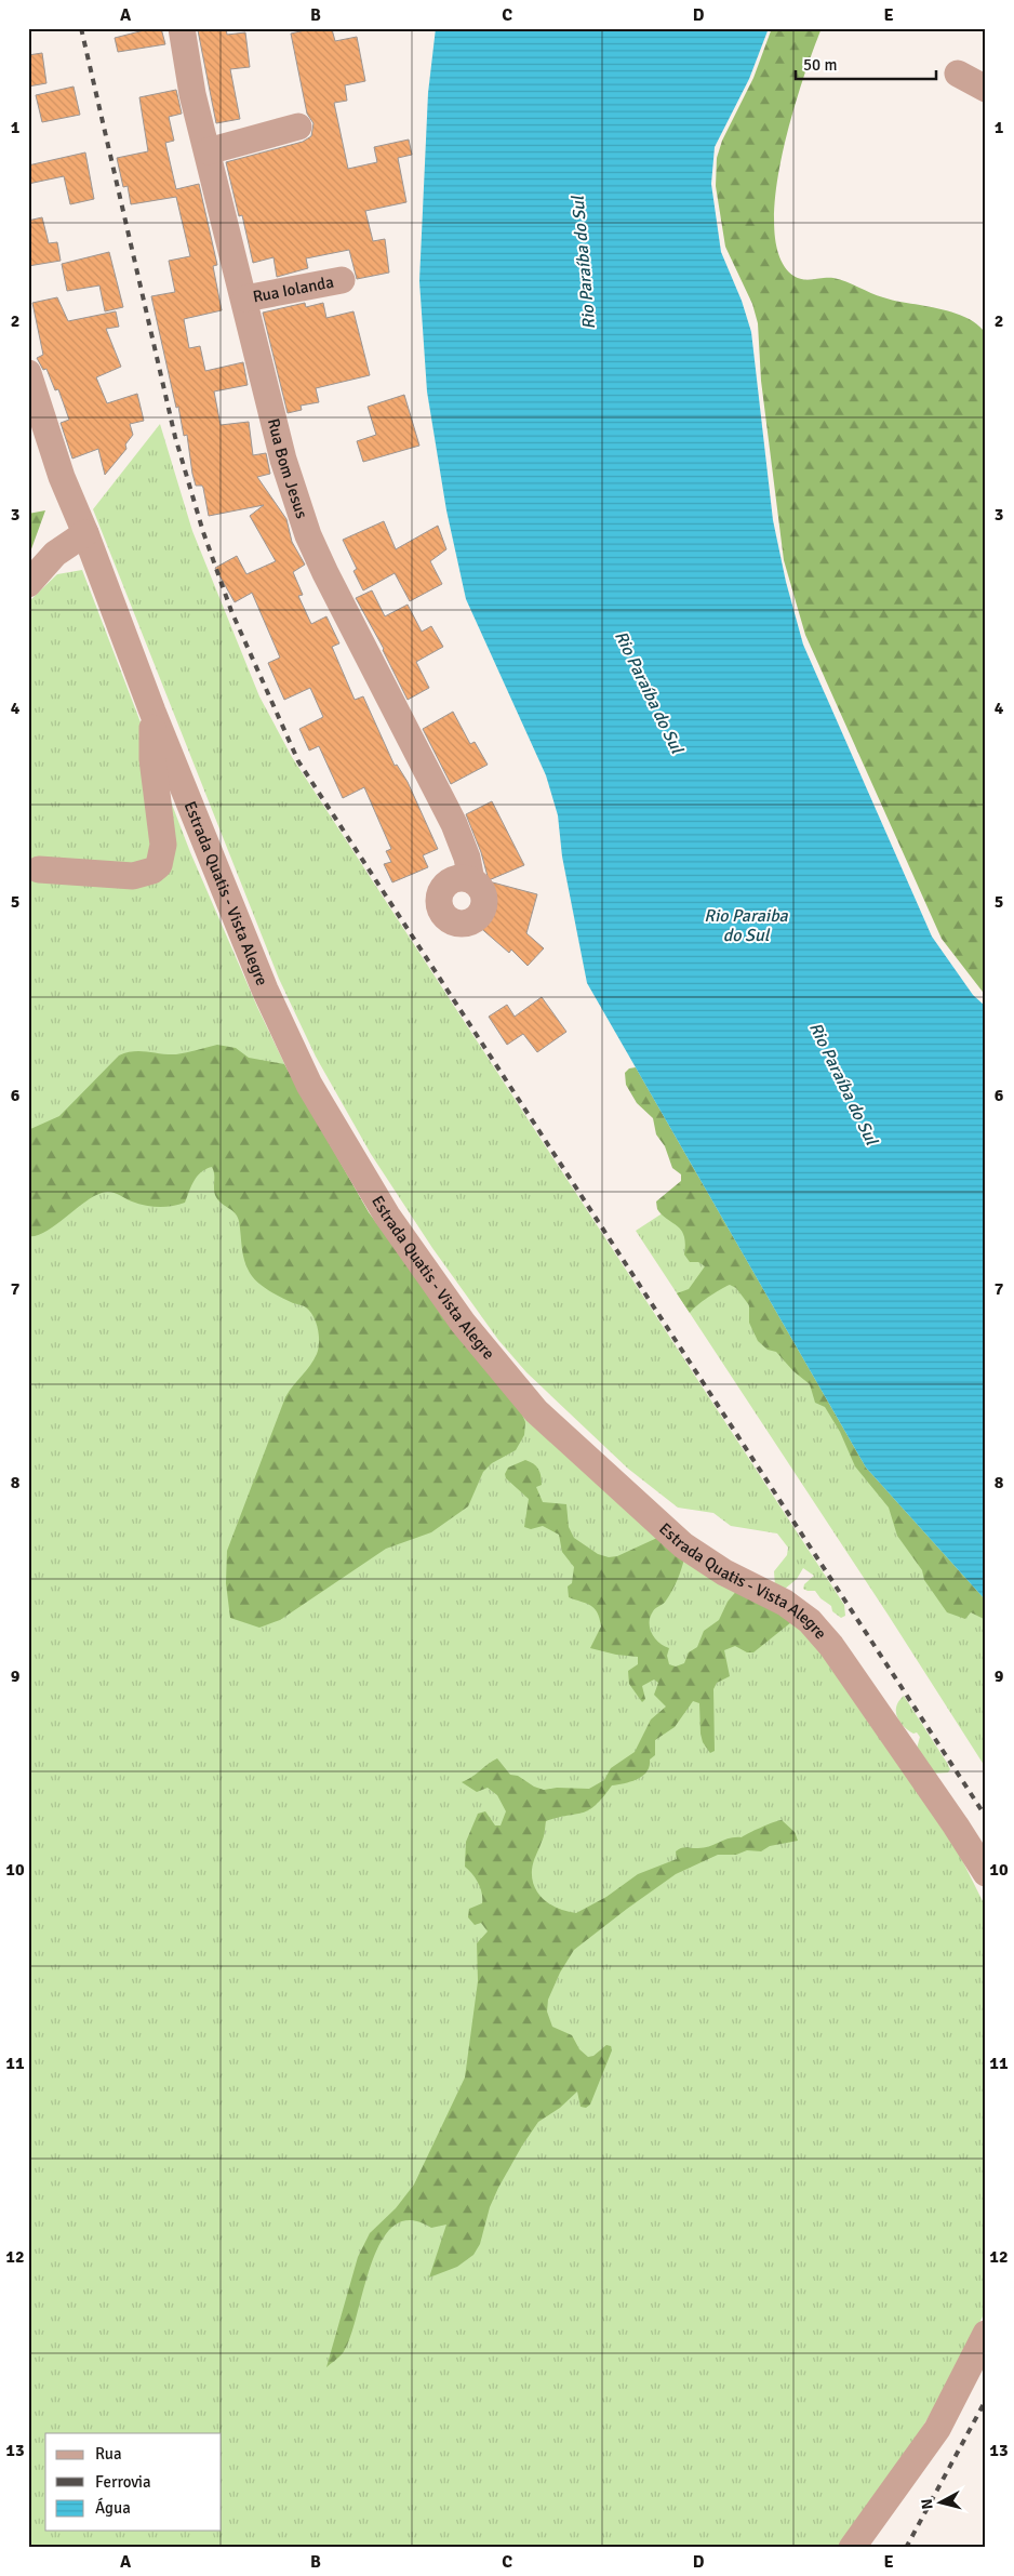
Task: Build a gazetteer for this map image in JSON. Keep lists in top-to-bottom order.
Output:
{
  "streets": {
    "street": ["Rua Iolanda", "Rua Bom Jesus", "Estrada Quatis - Vista Alegre"]
  },
  "crossings": [
    ["Rua Iolanda", "Rua Bom Jesus"]
  ],
  "water": ["Rio Paraíba do Sul", "Rio Paraiba do Sul"],
  "legend": ["Rua", "Ferrovia", "Água"],
  "scale_bar": "50 m",
  "north": "left",
  "grid": {
    "columns": [
      "A",
      "B",
      "C",
      "D",
      "E"
    ],
    "rows": [
      "1",
      "2",
      "3",
      "4",
      "5",
      "6",
      "7",
      "8",
      "9",
      "10",
      "11",
      "12",
      "13"
    ]
  }
}
